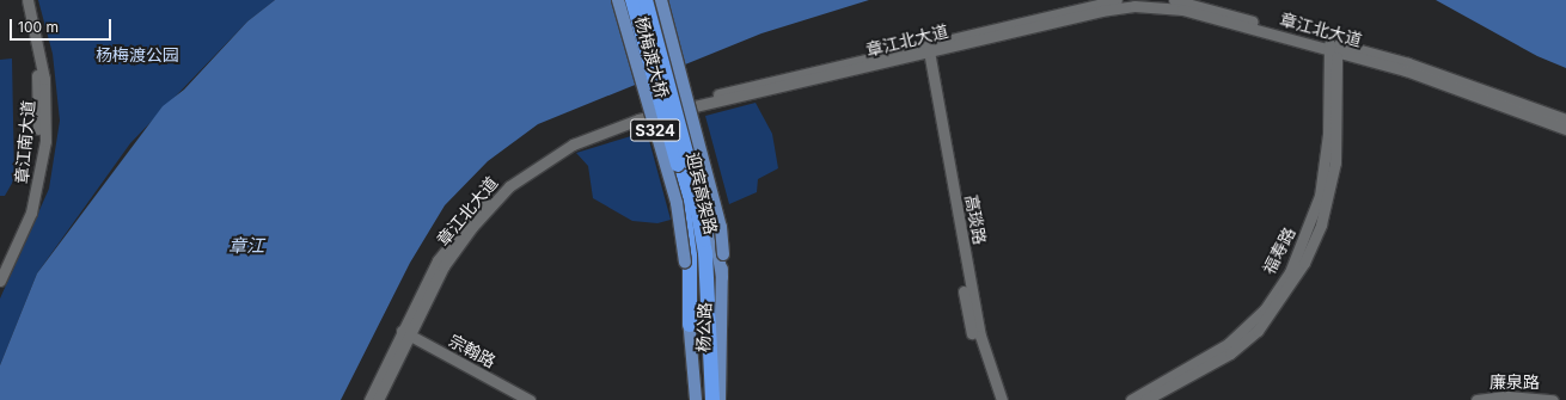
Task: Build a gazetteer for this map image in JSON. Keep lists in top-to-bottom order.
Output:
{
  "streets": {
    "highway": ["迎宾高架路"],
    "main road": [
      "章江北大道",
      "杨梅渡大桥",
      "S324",
      "章江南大道",
      "高琰路",
      "福寿路",
      "杨公路",
      "宗翰路",
      "廉泉路"
    ]
  },
  "crossings": [
    ["章江北大道", "高琰路"],
    ["章江北大道", "福寿路"],
    ["章江北大道", "宗翰路"],
    ["杨梅渡大桥", "迎宾高架路"],
    ["杨梅渡大桥", "杨公路"],
    ["迎宾高架路", "杨公路"]
  ],
  "water": ["章江"],
  "parks": ["杨梅渡公园"],
  "scale_bar": "100 m"
}
